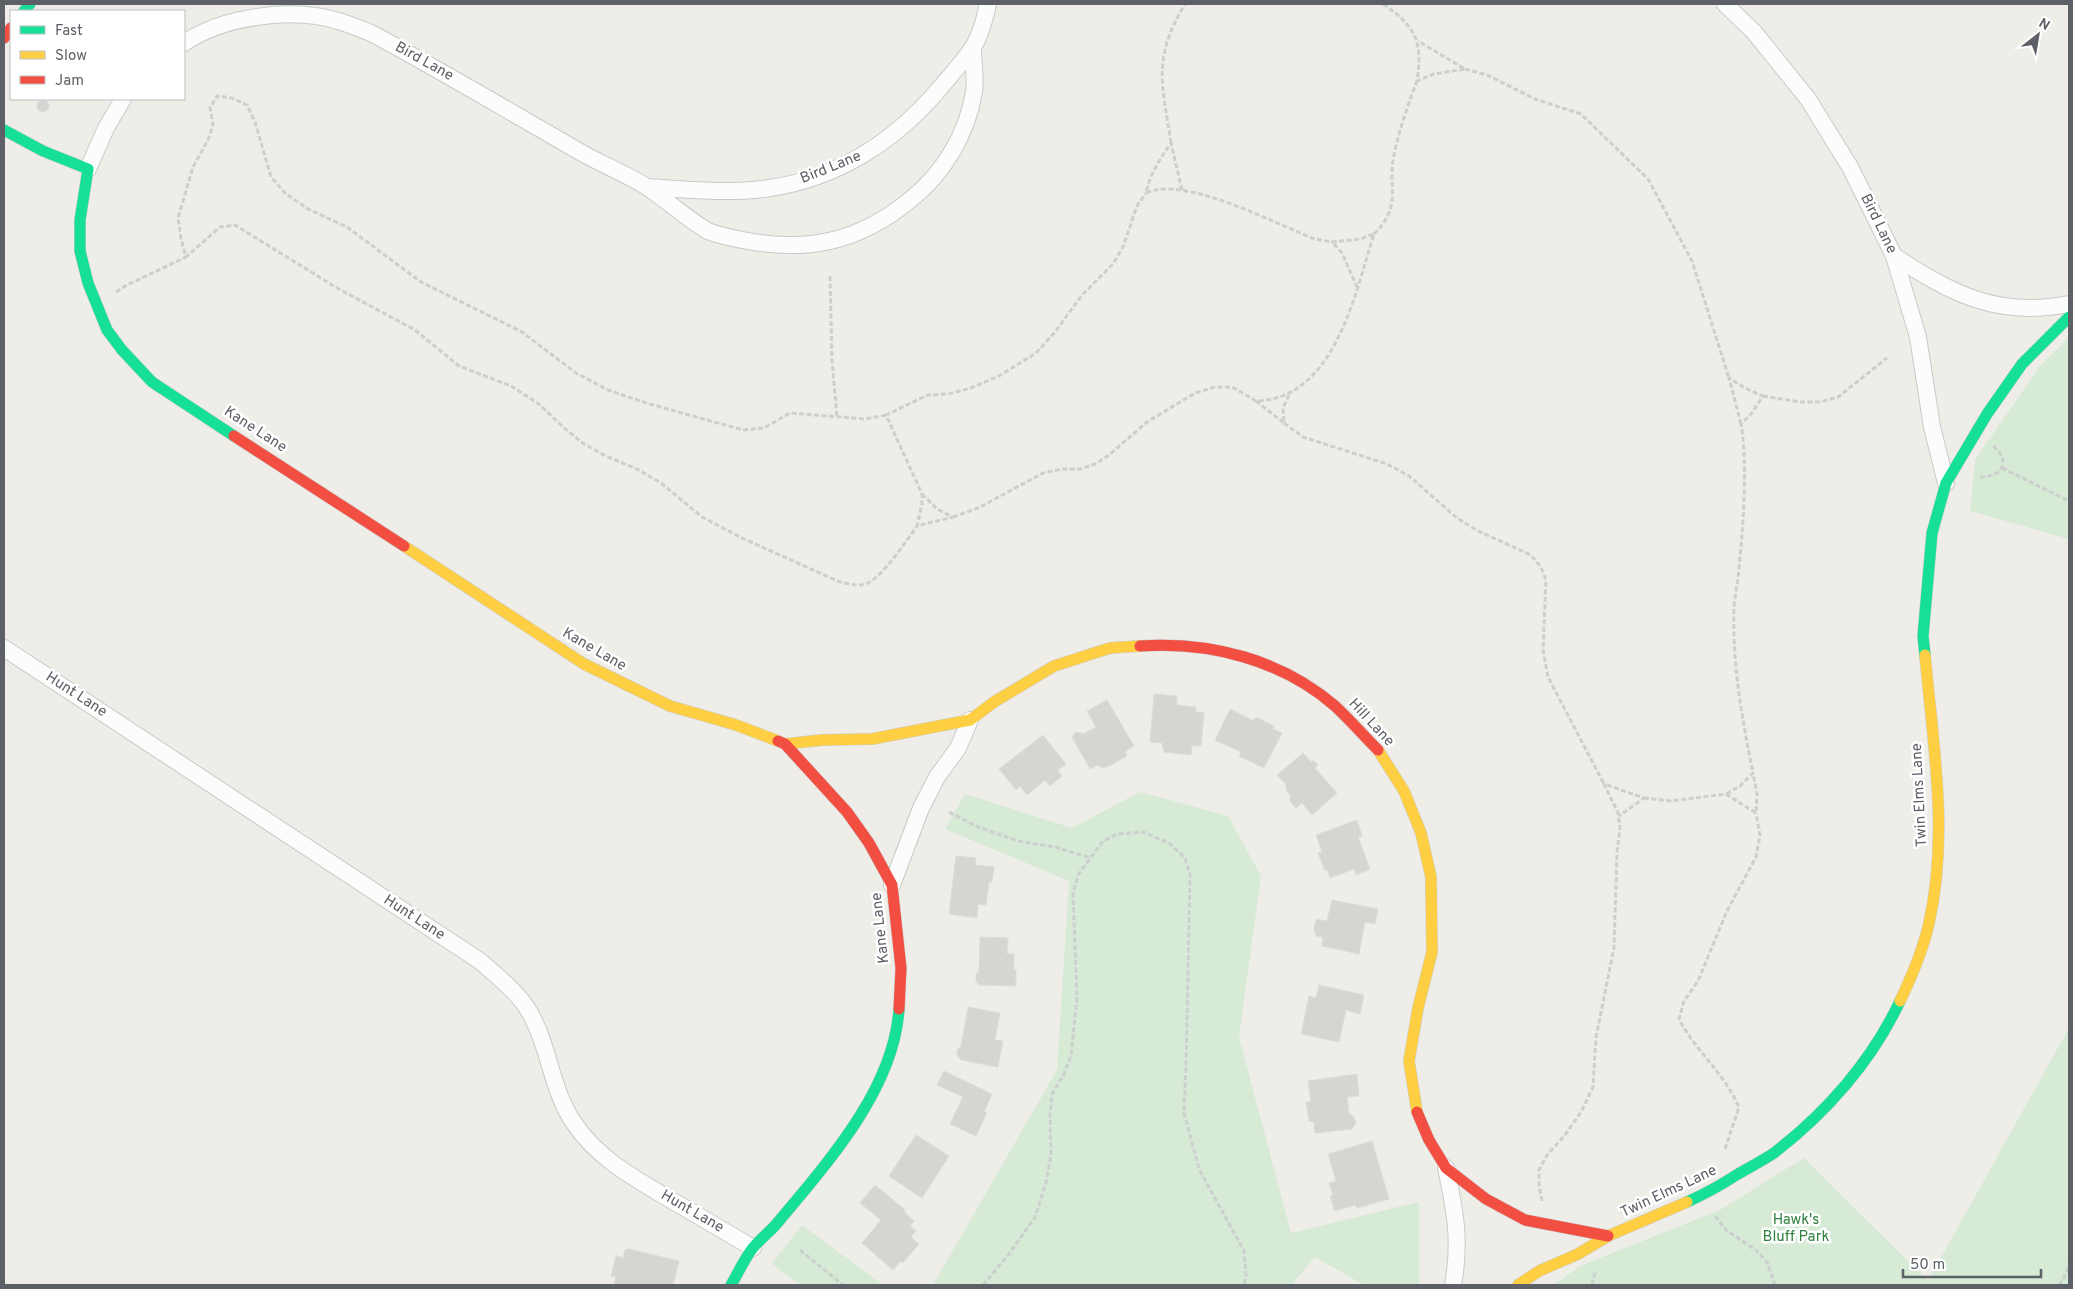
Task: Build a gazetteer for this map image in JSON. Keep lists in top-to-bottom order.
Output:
{
  "streets": {
    "street": [
      "Bird Lane",
      "Kane Lane",
      "Hunt Lane",
      "Hill Lane",
      "Twin Elms Lane"
    ]
  },
  "crossings": [
    ["Bird Lane", "Twin Elms Lane"],
    ["Kane Lane", "Hunt Lane"]
  ],
  "parks": ["Hawk's Bluff Park"],
  "legend": ["Fast", "Slow", "Jam"],
  "scale_bar": "50 m",
  "north": "top right"
}
